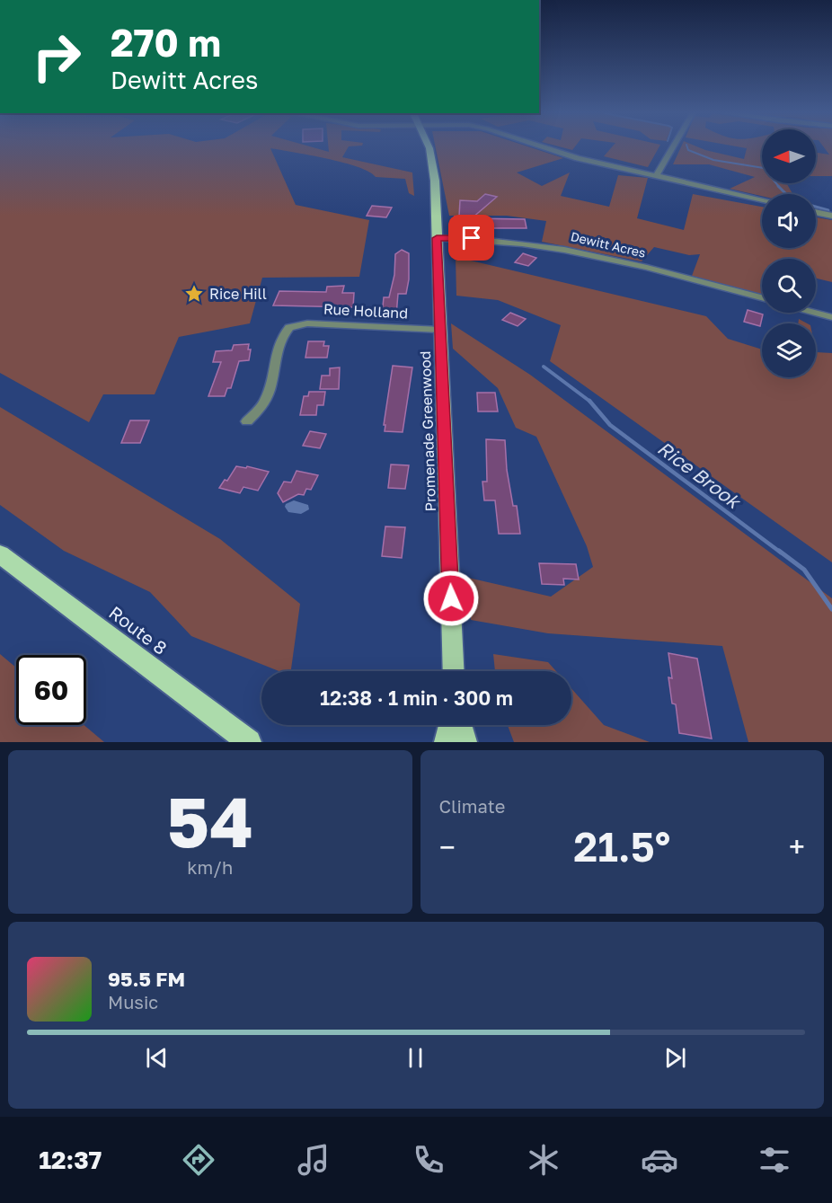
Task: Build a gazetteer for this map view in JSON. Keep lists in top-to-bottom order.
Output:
{
  "streets": {
    "highway": ["Route 8"],
    "main road": ["Promenade Greenwood"],
    "street": ["Dewitt Acres", "Rue Holland"]
  },
  "crossings": [
    ["Dewitt Acres", "Promenade Greenwood"],
    ["Rue Holland", "Promenade Greenwood"]
  ],
  "water": ["Rice Brook"],
  "places": {
    "place": ["Rice Hill"]
  },
  "north": "left",
  "page": {
    "turn": ["270 m", "Dewitt Acres"],
    "limit": "60",
    "trip": "12:38 · 1 min · 300 m",
    "tile": [
      ["54", "km/h"],
      "Climate"
    ],
    "heat": ["−", "21.5°", "+"],
    "song": ["95.5 FM", "Music"],
    "tabs": "12:37"
  }
}
